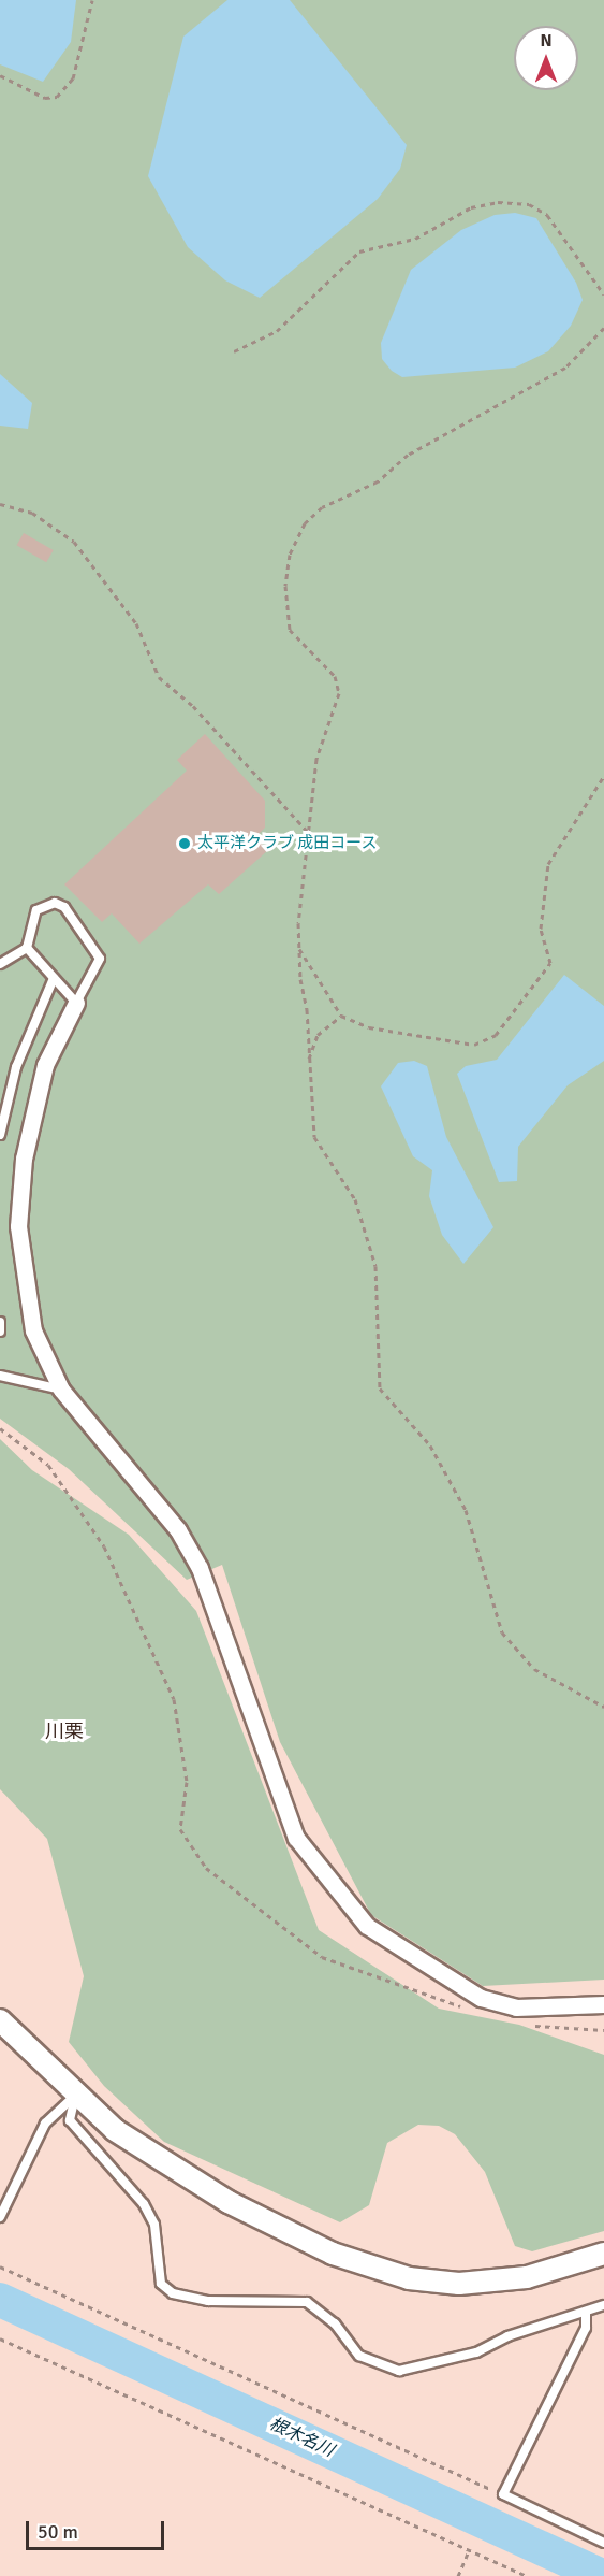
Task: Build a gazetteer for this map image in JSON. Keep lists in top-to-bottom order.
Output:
{
  "districts": ["川栗"],
  "water": ["根木名川"],
  "places": ["太平洋クラブ 成田コース"],
  "scale_bar": "50 m",
  "north": "top"
}
